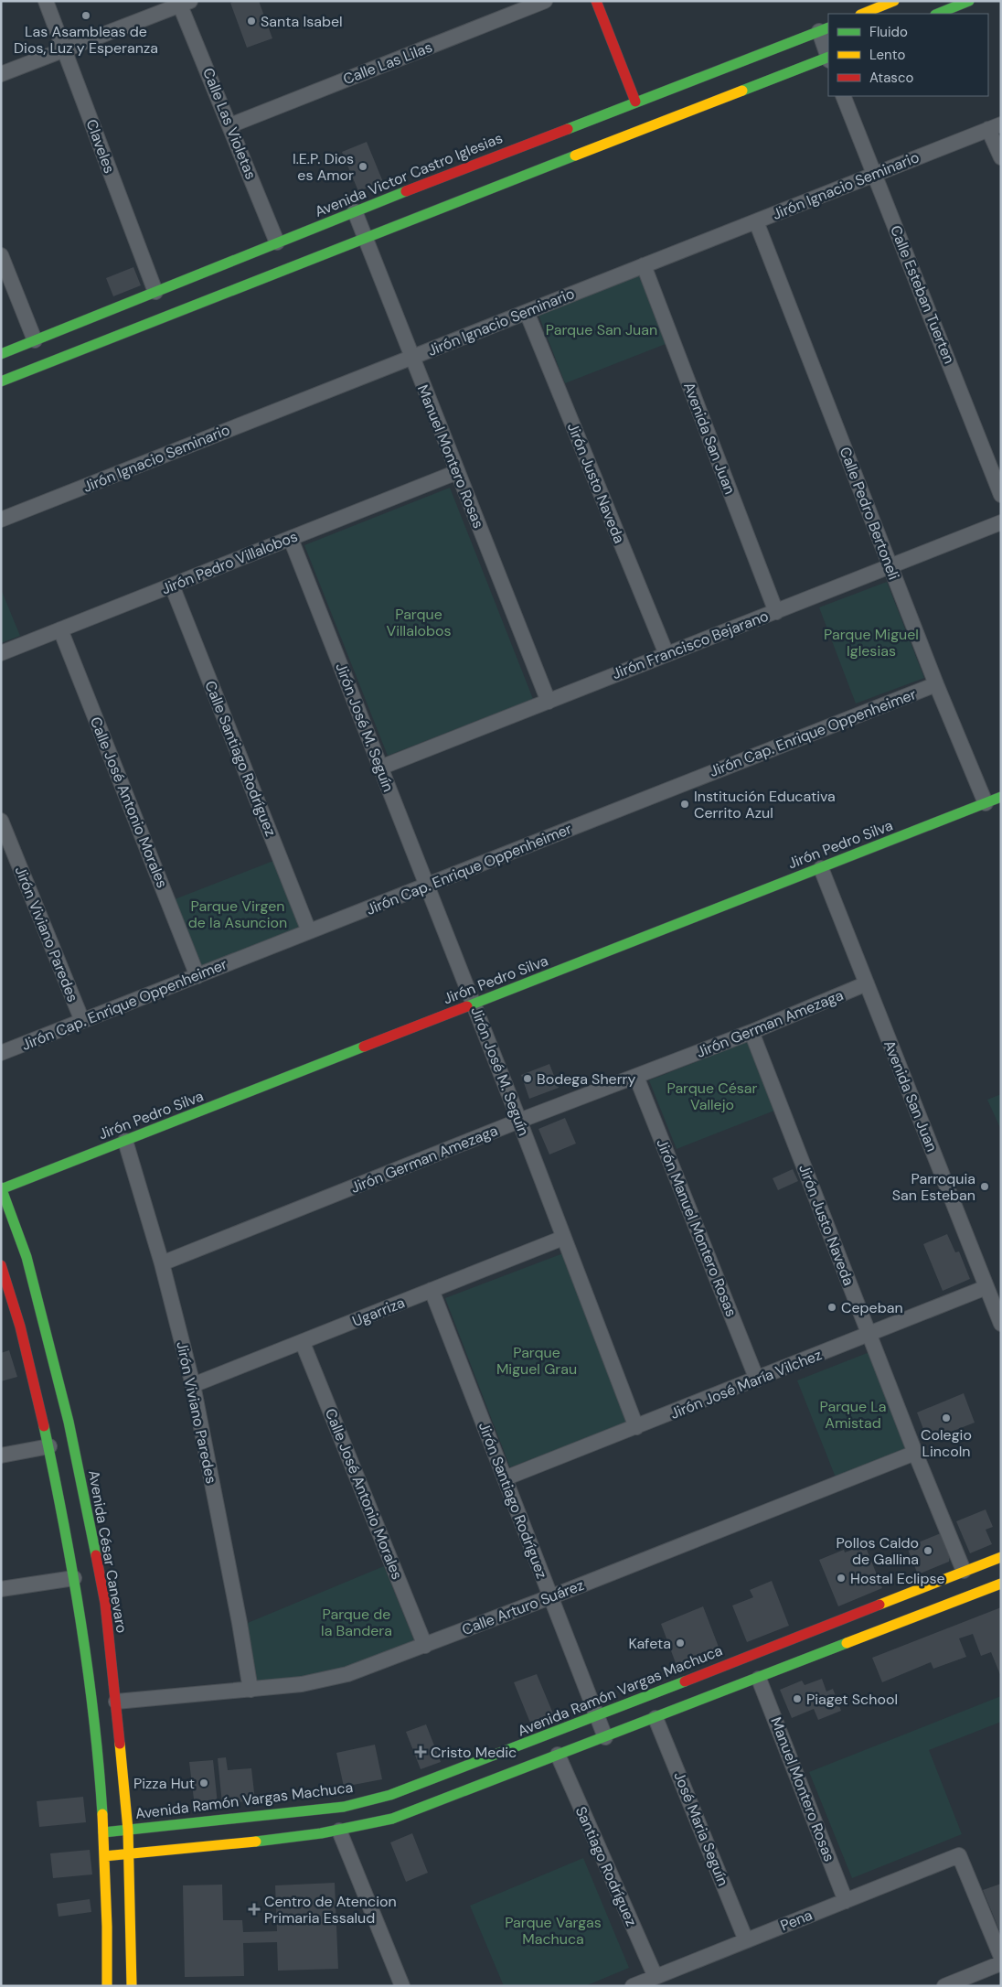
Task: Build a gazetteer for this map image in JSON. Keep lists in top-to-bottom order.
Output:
{
  "streets": {
    "main road": [
      "Avenida Victor Castro Iglesias",
      "Jirón Pedro Silva",
      "Avenida César Canevaro",
      "Avenida Ramón Vargas Machuca"
    ],
    "street": [
      "Calle Las Lilas",
      "Calle Las Violetas",
      "Claveles",
      "Jirón Ignacio Seminario",
      "Calle Esteban Tuerten",
      "Avenida San Juan",
      "Manuel Montero Rosas",
      "Jirón Justo Naveda",
      "Calle Pedro Bertoneli",
      "Jirón Pedro Villalobos",
      "Jirón Francisco Bejarano",
      "Jirón José M. Seguín",
      "Jirón Cap. Enrique Oppenheimer",
      "Calle Santiago Rodríguez",
      "Calle José Antonio Morales",
      "Jirón Viviano Paredes",
      "Jirón German Amezaga",
      "Jirón Manuel Montero Rosas",
      "Ugarriza",
      "Jirón José María Vilchez",
      "Jirón Santiago Rodríguez",
      "Calle Arturo Suárez",
      "José Maria Seguín",
      "Santiago Rodríguez",
      "Pena"
    ]
  },
  "crossings": [
    ["Calle Las Lilas", "Calle Las Violetas"],
    ["Calle Las Violetas", "Avenida Victor Castro Iglesias"],
    ["Claveles", "Avenida Victor Castro Iglesias"],
    ["Avenida Victor Castro Iglesias", "Manuel Montero Rosas"],
    ["Jirón Ignacio Seminario", "Calle Esteban Tuerten"],
    ["Jirón Ignacio Seminario", "Avenida San Juan"],
    ["Jirón Ignacio Seminario", "Manuel Montero Rosas"],
    ["Jirón Ignacio Seminario", "Jirón Justo Naveda"],
    ["Jirón Ignacio Seminario", "Calle Pedro Bertoneli"],
    ["Avenida San Juan", "Jirón Francisco Bejarano"],
    ["Avenida San Juan", "Jirón Pedro Silva"],
    ["Avenida San Juan", "Jirón German Amezaga"],
    ["Avenida San Juan", "Jirón José María Vilchez"],
    ["Manuel Montero Rosas", "Jirón Pedro Villalobos"],
    ["Manuel Montero Rosas", "Jirón Francisco Bejarano"],
    ["Manuel Montero Rosas", "Pena"],
    ["Jirón Justo Naveda", "Jirón Francisco Bejarano"],
    ["Jirón Justo Naveda", "Jirón German Amezaga"],
    ["Jirón Justo Naveda", "Jirón José María Vilchez"],
    ["Jirón Justo Naveda", "Calle Arturo Suárez"],
    ["Jirón Justo Naveda", "Avenida Ramón Vargas Machuca"],
    ["Calle Pedro Bertoneli", "Jirón Francisco Bejarano"],
    ["Calle Pedro Bertoneli", "Jirón Cap. Enrique Oppenheimer"],
    ["Calle Pedro Bertoneli", "Jirón Pedro Silva"],
    ["Jirón Pedro Villalobos", "Jirón José M. Seguín"],
    ["Jirón Pedro Villalobos", "Calle Santiago Rodríguez"],
    ["Jirón Pedro Villalobos", "Calle José Antonio Morales"],
    ["Jirón Francisco Bejarano", "Jirón José M. Seguín"],
    ["Jirón José M. Seguín", "Jirón Cap. Enrique Oppenheimer"],
    ["Jirón José M. Seguín", "Jirón Pedro Silva"],
    ["Jirón José M. Seguín", "Jirón German Amezaga"],
    ["Jirón José M. Seguín", "Ugarriza"],
    ["Jirón José M. Seguín", "Jirón José María Vilchez"],
    ["Jirón Cap. Enrique Oppenheimer", "Calle Santiago Rodríguez"],
    ["Jirón Cap. Enrique Oppenheimer", "Calle José Antonio Morales"],
    ["Jirón Cap. Enrique Oppenheimer", "Jirón Viviano Paredes"],
    ["Calle José Antonio Morales", "Ugarriza"],
    ["Calle José Antonio Morales", "Calle Arturo Suárez"],
    ["Jirón Pedro Silva", "Jirón Viviano Paredes"],
    ["Jirón Pedro Silva", "Avenida César Canevaro"],
    ["Jirón Viviano Paredes", "Jirón German Amezaga"],
    ["Jirón Viviano Paredes", "Ugarriza"],
    ["Jirón Viviano Paredes", "Calle Arturo Suárez"],
    ["Jirón German Amezaga", "Jirón Manuel Montero Rosas"],
    ["Jirón Manuel Montero Rosas", "Jirón José María Vilchez"],
    ["Ugarriza", "Jirón Santiago Rodríguez"],
    ["Jirón José María Vilchez", "Jirón Santiago Rodríguez"],
    ["Jirón Santiago Rodríguez", "Calle Arturo Suárez"],
    ["Jirón Santiago Rodríguez", "Avenida Ramón Vargas Machuca"],
    ["Avenida César Canevaro", "Calle Arturo Suárez"],
    ["Avenida César Canevaro", "Avenida Ramón Vargas Machuca"],
    ["José Maria Seguín", "Pena"],
    ["Santiago Rodríguez", "Pena"]
  ],
  "parks": [
    "Parque San Juan",
    "Parque Villalobos",
    "Parque Miguel Iglesias",
    "Parque Virgen de la Asuncion",
    "Parque César Vallejo",
    "Parque Miguel Grau",
    "Parque La Amistad",
    "Parque de la Bandera",
    "Parque Vargas Machuca"
  ],
  "places": {
    "other": [
      "Las Asambleas de Dios, Luz y Esperanza",
      "Santa Isabel",
      "I.E.P. Dios es Amor",
      "Institución Educativa Cerrito Azul",
      "Bodega Sherry",
      "Parroquia San Esteban",
      "Cepeban",
      "Colegio Lincoln",
      "Pollos Caldo de Gallina",
      "Hostal Eclipse",
      "Kafeta",
      "Piaget School",
      "Pizza Hut"
    ],
    "health": ["Cristo Medic", "Centro de Atencion Primaria Essalud"]
  },
  "legend": ["Fluido", "Lento", "Atasco"]
}
